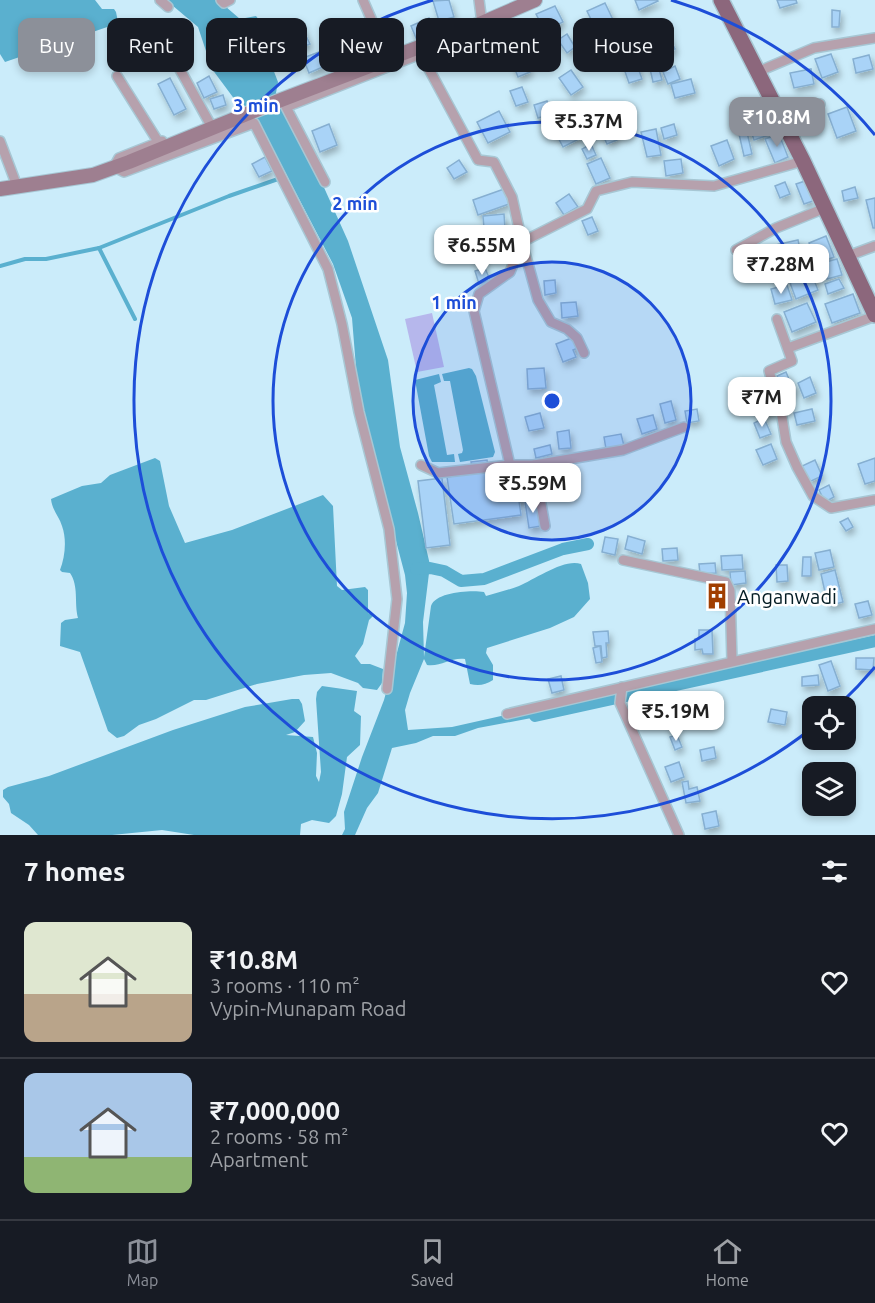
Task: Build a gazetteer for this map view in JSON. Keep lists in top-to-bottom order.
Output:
{
  "places": {
    "building": ["Anganwadi"]
  },
  "page": {
    "chip": [
      "Buy",
      "Rent",
      "Filters",
      "New",
      "Apartment",
      "House"
    ],
    "price": [
      "₹10.8M",
      "₹5.37M",
      "₹6.55M",
      "₹7.28M",
      "₹7M",
      "₹5.59M",
      "₹5.19M"
    ],
    "heading": "7 homes",
    "list": [
      {
        "name": "₹10.8M",
        "note": "3 rooms · 110 m² · Vypin-Munapam Road"
      },
      {
        "name": "₹7,000,000",
        "note": "2 rooms · 58 m² · Apartment"
      }
    ],
    "tabs": ["Map", "Saved", "Home"]
  },
  "rings": ["3 min", "2 min", "1 min"]
}
